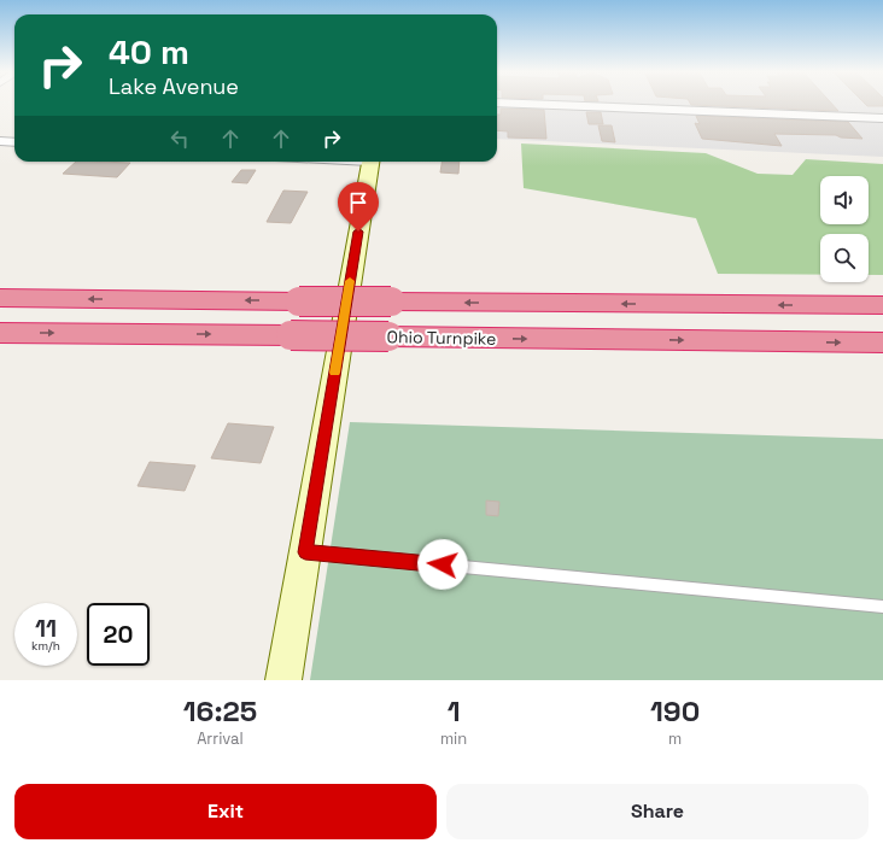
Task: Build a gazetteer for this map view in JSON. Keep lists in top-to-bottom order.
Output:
{
  "streets": {
    "highway": ["Ohio Turnpike"]
  },
  "page": {
    "turn": ["40 m", "Lake Avenue"],
    "speed": "11 km/h",
    "limit": "20",
    "eta": [
      "16:25",
      "Arrival",
      "1",
      "min",
      "190",
      "m"
    ],
    "buttons": ["Exit", "Share"]
  }
}
